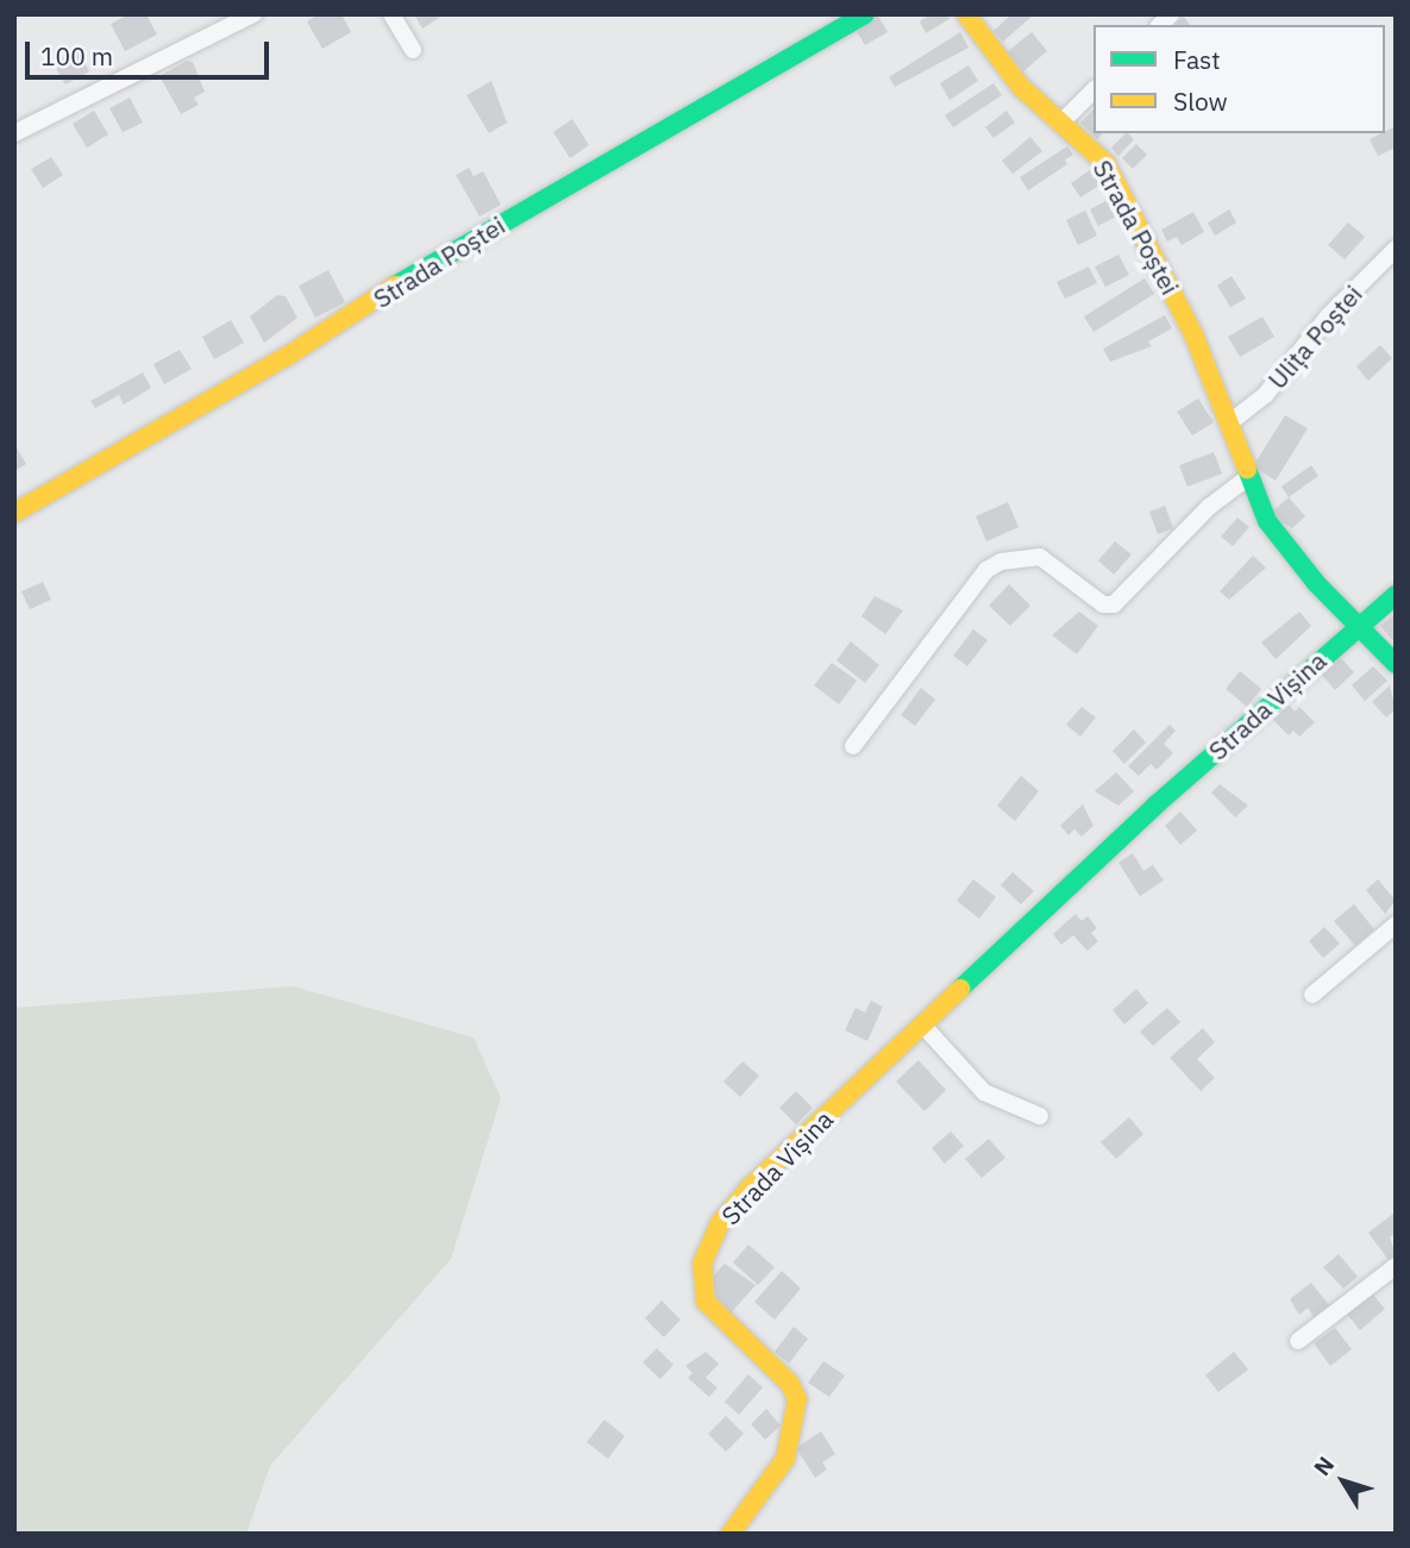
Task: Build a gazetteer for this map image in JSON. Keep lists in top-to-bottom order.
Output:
{
  "streets": {
    "street": ["Strada Poștei", "Ulița Poștei", "Strada Vișina"]
  },
  "crossings": [
    ["Strada Poștei", "Ulița Poștei"],
    ["Strada Poștei", "Strada Vișina"]
  ],
  "legend": ["Fast", "Slow"],
  "scale_bar": "100 m",
  "north": "top left"
}
